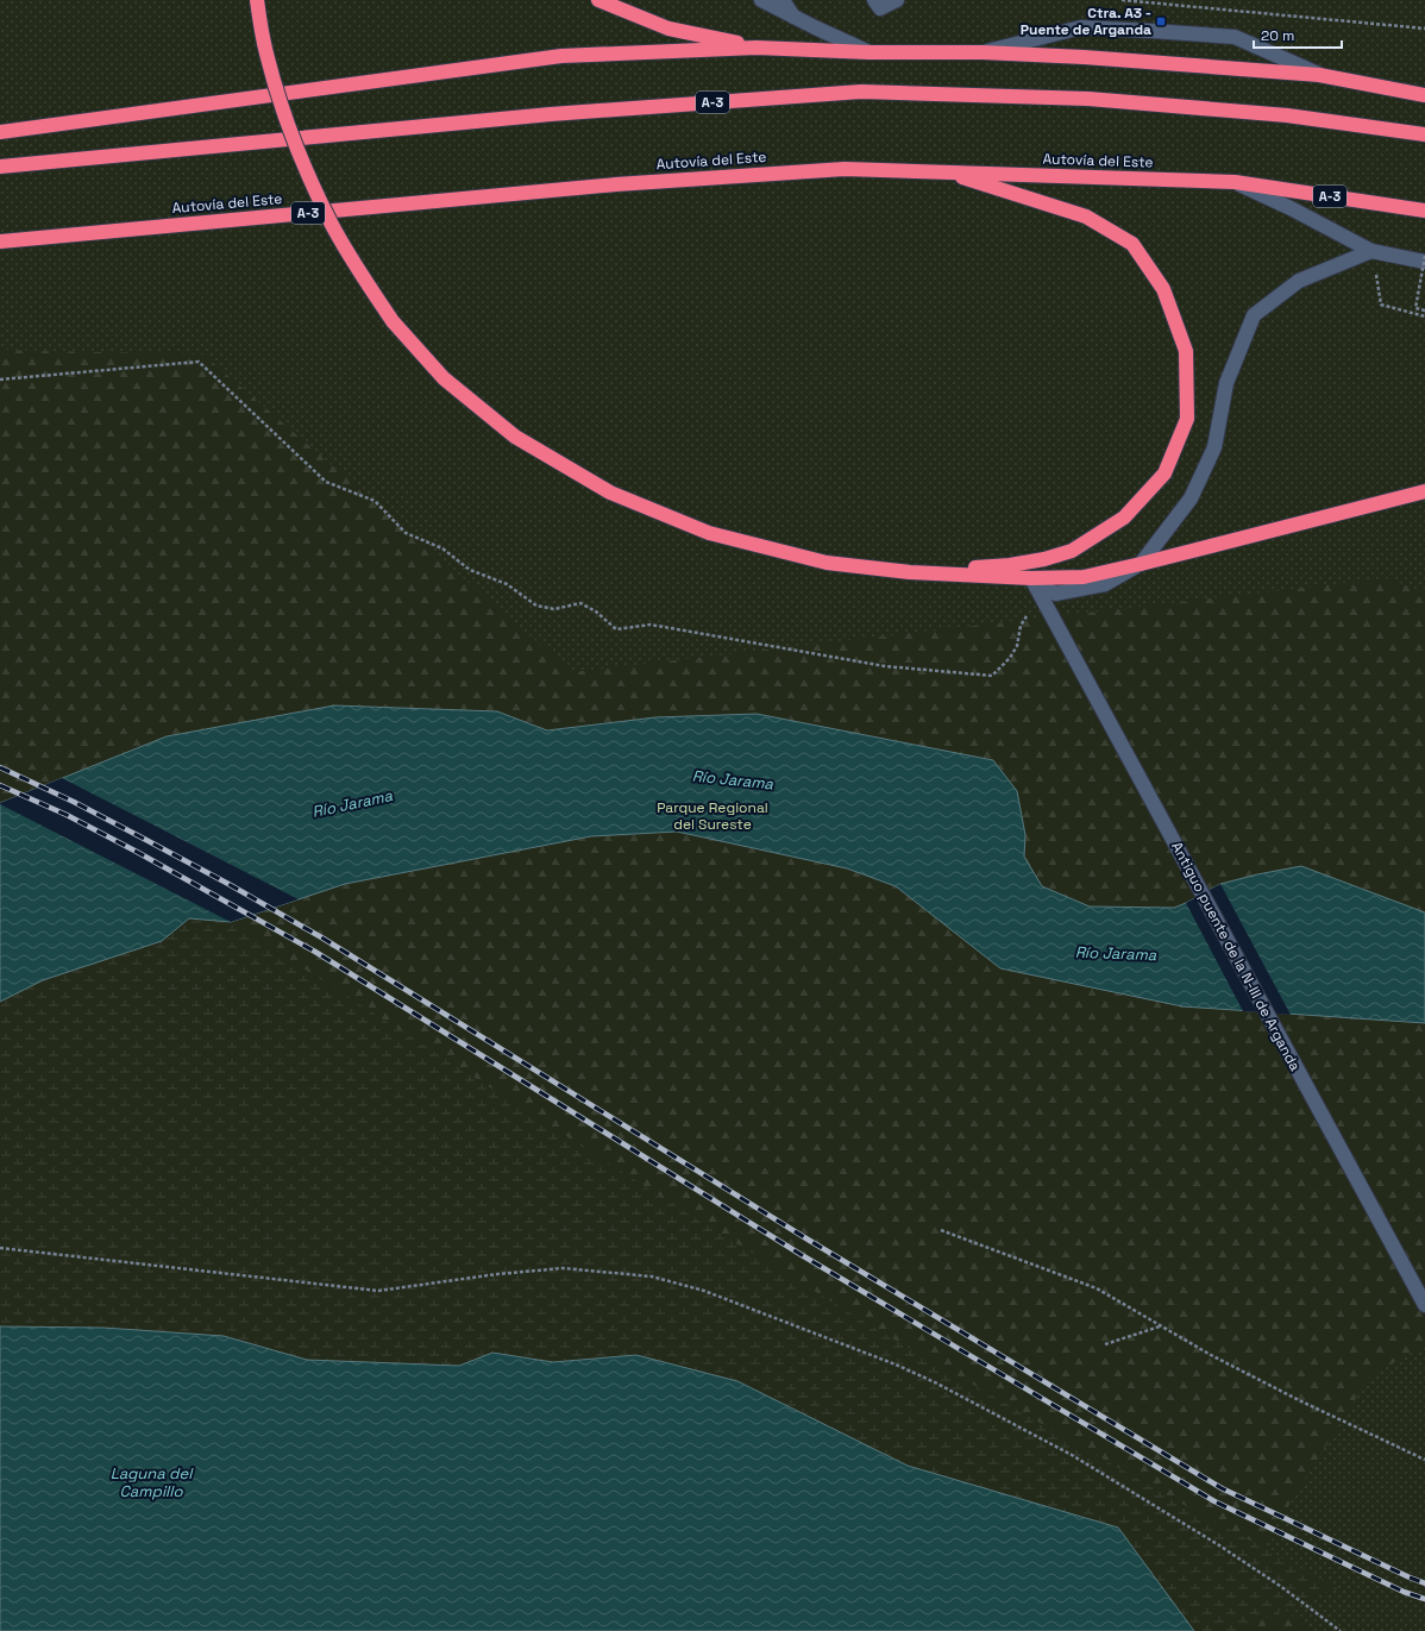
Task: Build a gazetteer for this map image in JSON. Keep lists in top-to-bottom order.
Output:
{
  "streets": {
    "highway": ["A-3", "Autovía del Este"],
    "street": ["Antiguo puente de la N-III de Arganda"]
  },
  "water": ["Río Jarama", "Laguna del Campillo"],
  "parks": ["Parque Regional del Sureste"],
  "places": {
    "transit": ["Ctra. A3 - Puente de Arganda"]
  },
  "scale_bar": "20 m"
}
